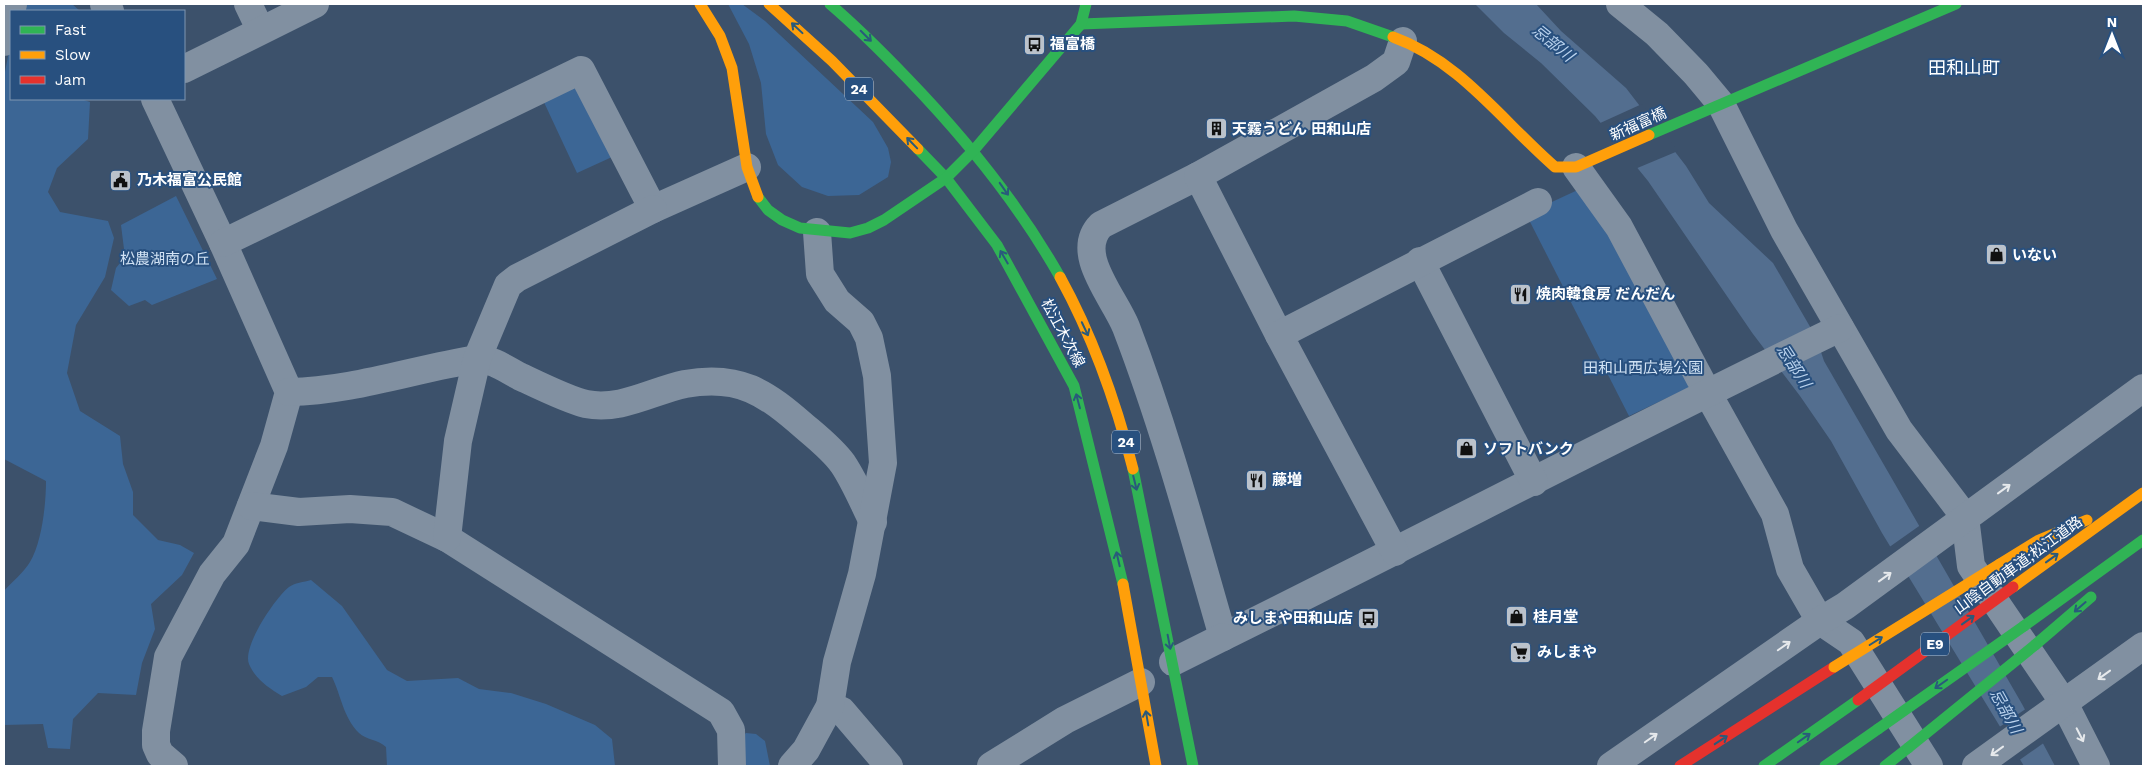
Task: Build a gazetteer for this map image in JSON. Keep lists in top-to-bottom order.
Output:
{
  "streets": {
    "main road": [
      "24",
      "新福富橋",
      "松江木次線",
      "山陰自動車道;松江道路",
      "E9"
    ]
  },
  "districts": ["田和山町"],
  "water": ["忌部川"],
  "parks": ["松農湖南の丘", "田和山西広場公園"],
  "places": {
    "bus stop": ["福富橋", "みしまや田和山店"],
    "building": ["天霧うどん 田和山店"],
    "public building": ["乃木福富公民館"],
    "shop": ["いない", "ソフトバンク", "桂月堂"],
    "restaurant": ["焼肉韓食房 だんだん", "藤増"],
    "supermarket": ["みしまや"]
  },
  "legend": ["Fast", "Slow", "Jam"],
  "north": "top"
}
